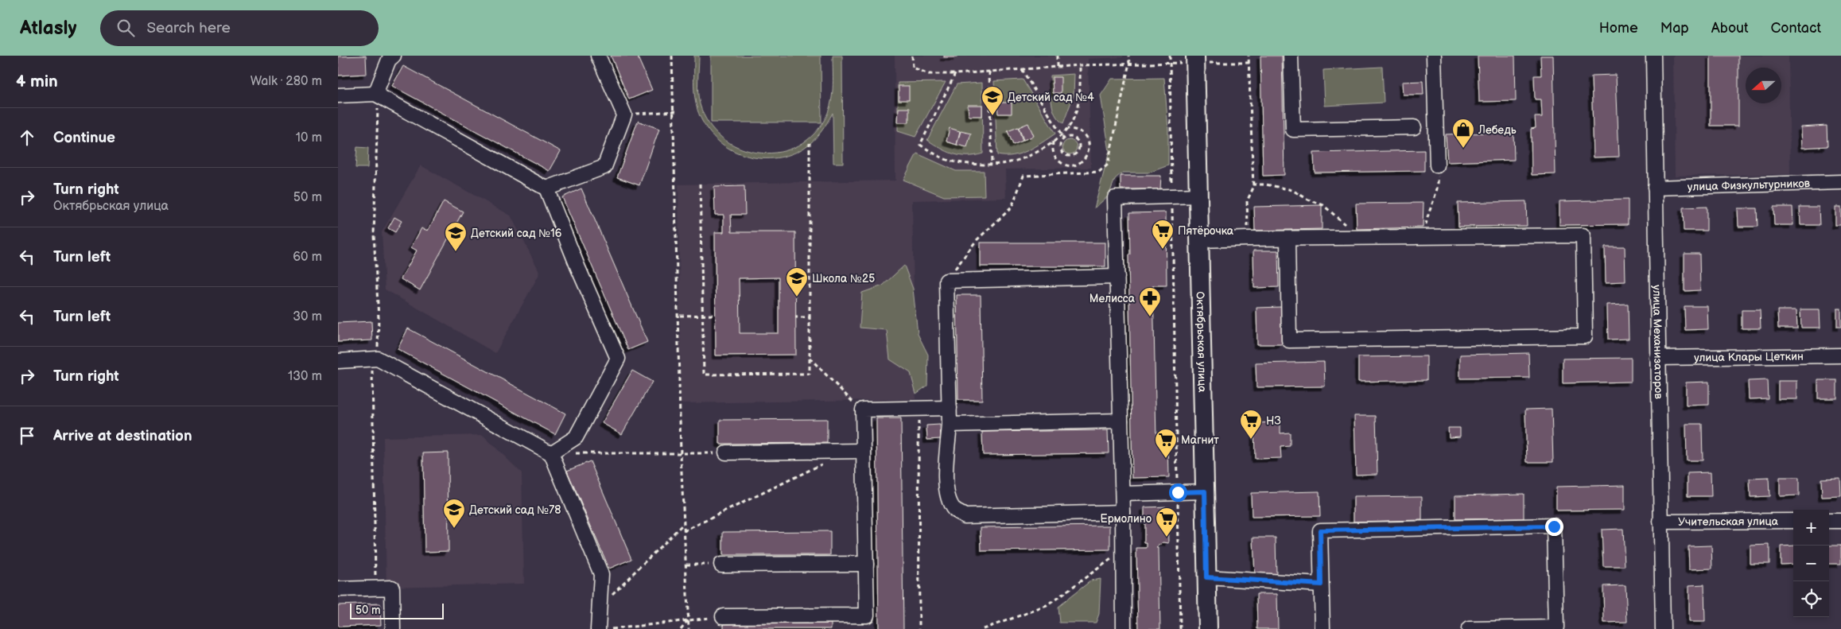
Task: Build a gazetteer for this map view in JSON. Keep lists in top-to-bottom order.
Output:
{
  "streets": {
    "main road": ["Октябрьская улица"],
    "street": [
      "улица Физкультурников",
      "улица Механизаторов",
      "улица Клары Цеткин",
      "Учительская улица"
    ]
  },
  "crossings": [
    ["улица Физкультурников", "улица Механизаторов"],
    ["улица Механизаторов", "улица Клары Цеткин"],
    ["улица Механизаторов", "Учительская улица"]
  ],
  "places": {
    "school or university": [
      "Детский сад №4",
      "Детский сад №16",
      "Школа №25",
      "Детский сад №78"
    ],
    "shop": ["Лебедь"],
    "supermarket": [
      "Пятёрочка",
      "НЗ",
      "Магнит",
      "Ермолино"
    ],
    "pharmacy": ["Мелисса"]
  },
  "scale_bar": "50 m",
  "north": "left",
  "page": {
    "header": "Atlasly",
    "search": "Search here",
    "nav": [
      "Home",
      "Map",
      "About",
      "Contact"
    ],
    "heading": ["4 min", "Walk · 280 m"],
    "list": [
      ["Continue", "10 m"],
      ["Turn right", "Октябрьская улица", "50 m"],
      ["Turn left", "60 m"],
      ["Turn left", "30 m"],
      ["Turn right", "130 m"],
      "Arrive at destination"
    ],
    "map_buttons": ["+", "−"],
    "scale": "50 m"
  }
}
